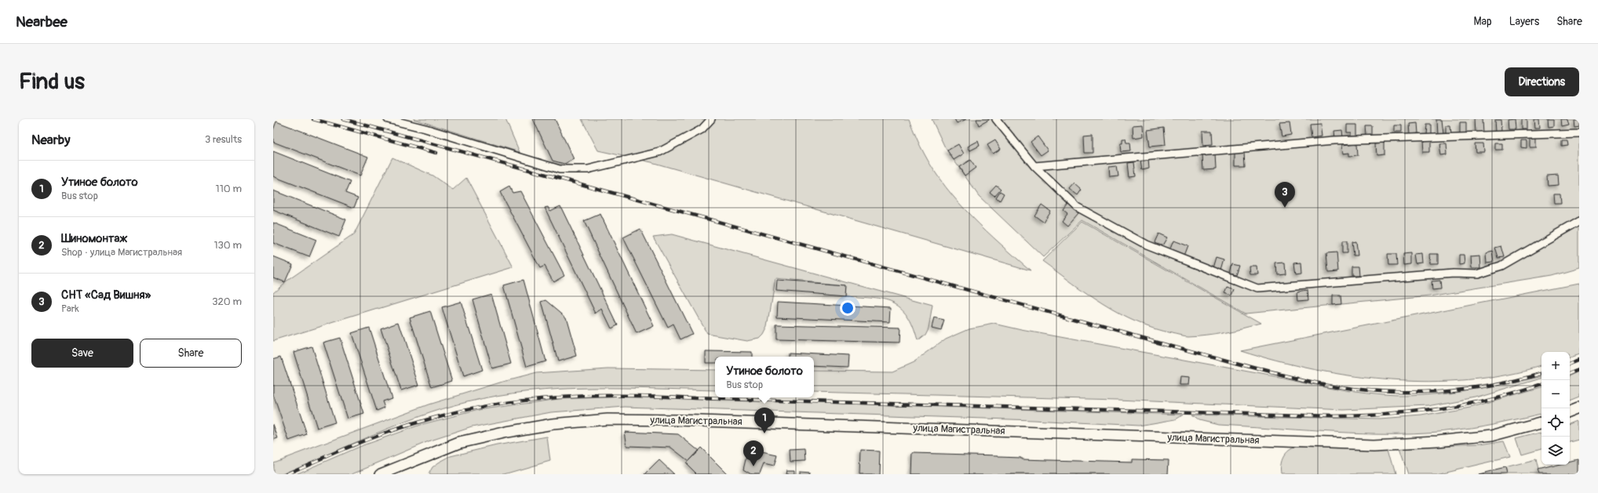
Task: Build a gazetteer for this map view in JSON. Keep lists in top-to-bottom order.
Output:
{
  "streets": {
    "main road": ["улица Магистральная"]
  },
  "page": {
    "header": "Nearbee",
    "nav": ["Map", "Layers", "Share"],
    "buttons": [
      "Directions",
      ["Save", "Share"]
    ],
    "title": "Find us",
    "heading": ["Nearby", "3 results"],
    "list": [
      {
        "mark": "1",
        "name": "Утиное болото",
        "note": "Bus stop",
        "value": "110 m"
      },
      {
        "mark": "2",
        "name": "Шиномонтаж",
        "note": "Shop · улица Магистральная",
        "value": "130 m"
      },
      {
        "mark": "3",
        "name": "СНТ «Сад Вишня»",
        "note": "Park",
        "value": "320 m"
      }
    ],
    "pins": ["3", "1", "2"],
    "map_buttons": ["+", "−"],
    "popup": ["Утиное болото", "Bus stop"]
  }
}
